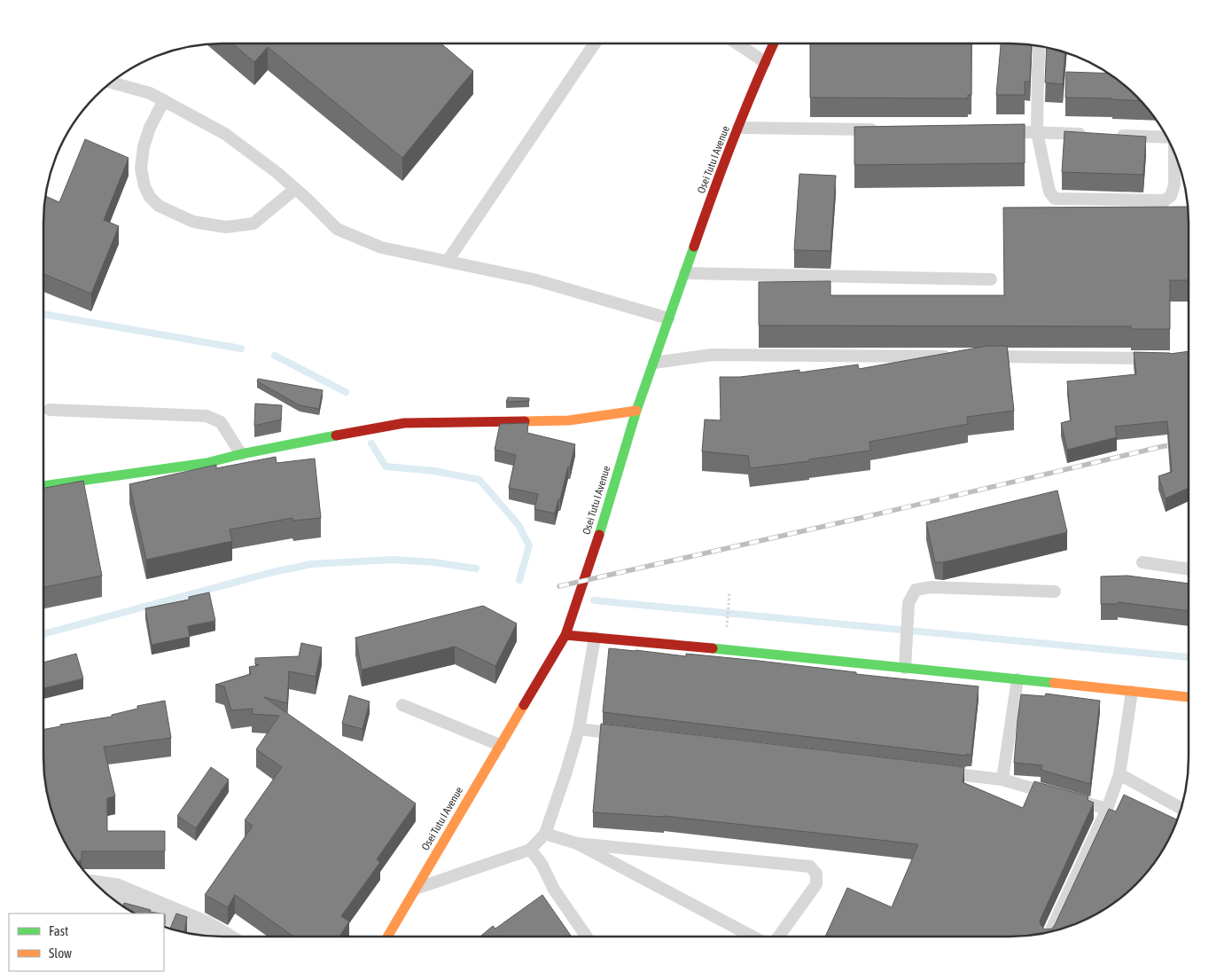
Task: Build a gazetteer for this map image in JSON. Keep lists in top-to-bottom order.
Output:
{
  "streets": {
    "street": ["Osei Tutu I Avenue"]
  },
  "legend": ["Fast", "Slow"]
}
